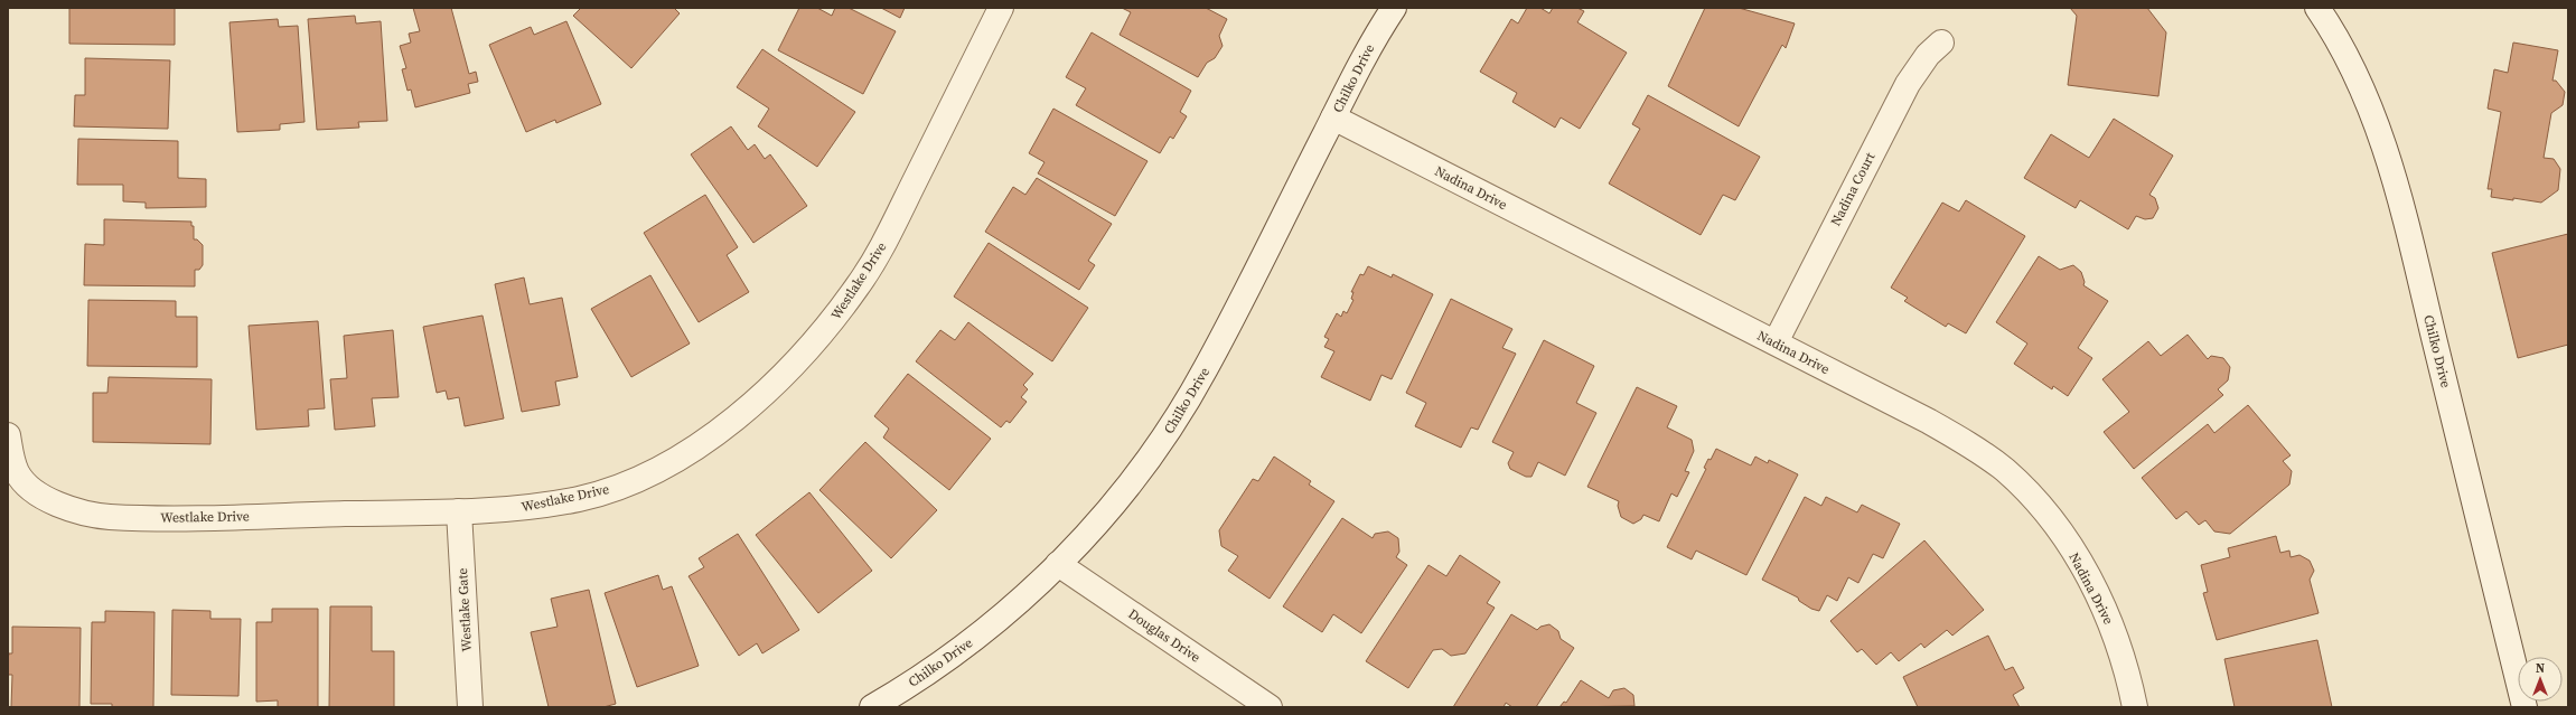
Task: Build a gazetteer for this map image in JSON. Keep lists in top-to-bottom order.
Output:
{
  "streets": {
    "street": [
      "Chilko Drive",
      "Nadina Drive",
      "Nadina Court",
      "Westlake Drive",
      "Westlake Gate",
      "Douglas Drive"
    ]
  },
  "crossings": [
    ["Chilko Drive", "Nadina Drive"],
    ["Chilko Drive", "Douglas Drive"],
    ["Nadina Drive", "Nadina Court"],
    ["Westlake Drive", "Westlake Gate"]
  ],
  "north": "top"
}
